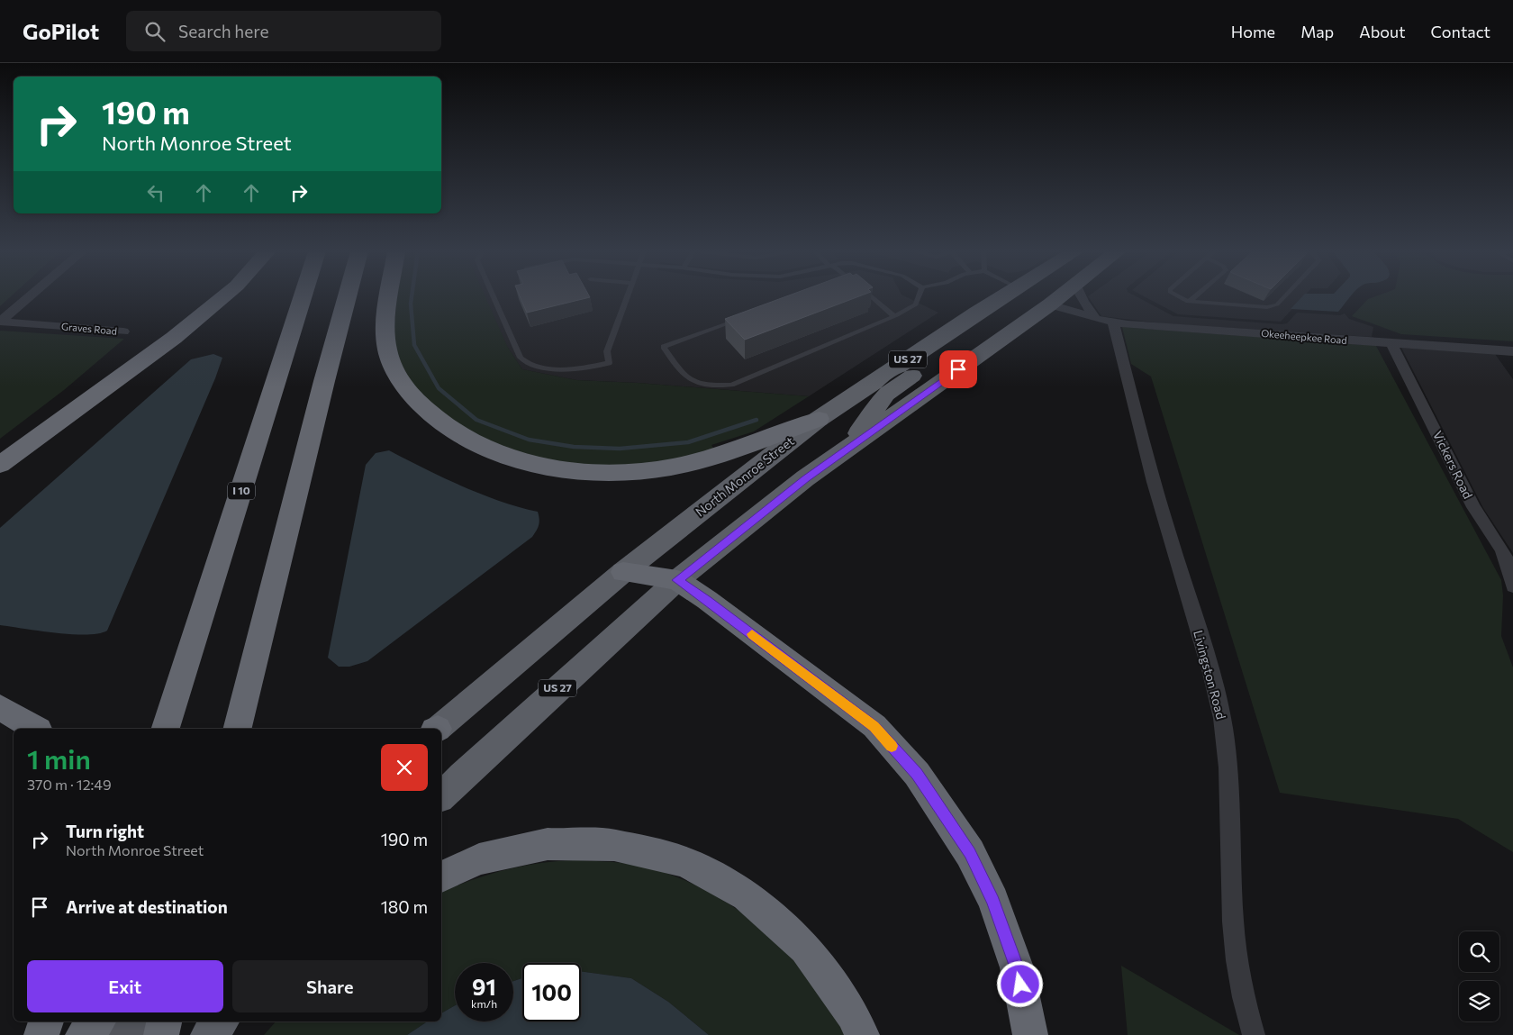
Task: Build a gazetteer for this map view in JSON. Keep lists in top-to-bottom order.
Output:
{
  "streets": {
    "highway": ["US 27", "North Monroe Street", "I 10"],
    "street": [
      "Graves Road",
      "Okeeheepkee Road",
      "Vickers Road",
      "Livingston Road"
    ]
  },
  "crossings": [
    ["Okeeheepkee Road", "US 27"],
    ["Okeeheepkee Road", "Vickers Road"],
    ["Okeeheepkee Road", "Livingston Road"]
  ],
  "page": {
    "header": "GoPilot",
    "search": "Search here",
    "nav": [
      "Home",
      "Map",
      "About",
      "Contact"
    ],
    "turn": ["190 m", "North Monroe Street"],
    "heading": ["1 min", "370 m · 12:49"],
    "list": [
      {
        "name": "Turn right",
        "note": "North Monroe Street",
        "value": "190 m"
      },
      {
        "name": "Arrive at destination",
        "value": "180 m"
      }
    ],
    "buttons": ["Exit", "Share"],
    "speed": "91 km/h",
    "limit": "100"
  }
}
